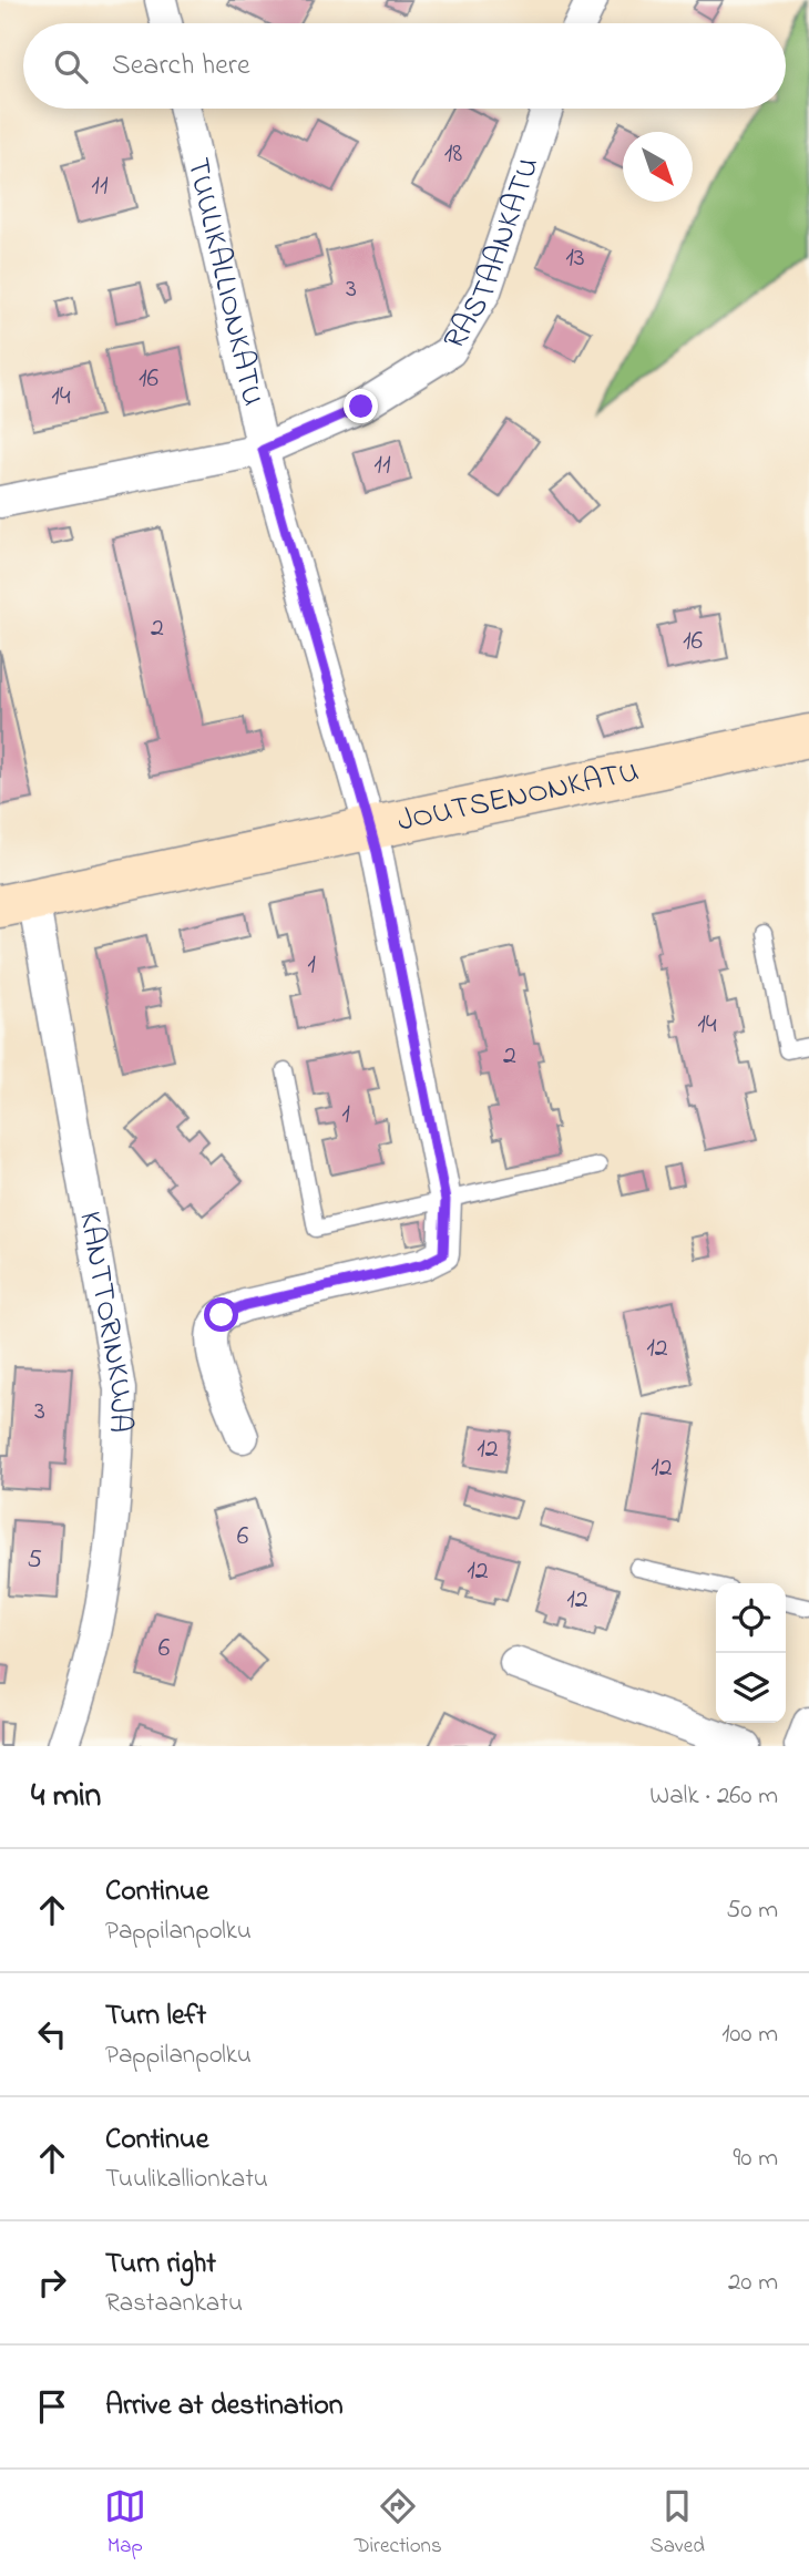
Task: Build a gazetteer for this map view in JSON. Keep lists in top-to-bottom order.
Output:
{
  "streets": {
    "main road": ["JOUTSENONKATU"],
    "street": ["RASTAANKATU", "TUULIKALLIONKATU", "KANTTORINKUJA"]
  },
  "crossings": [
    ["RASTAANKATU", "TUULIKALLIONKATU"],
    ["TUULIKALLIONKATU", "JOUTSENONKATU"],
    ["JOUTSENONKATU", "KANTTORINKUJA"]
  ],
  "house_numbers": [
    "18",
    "11",
    "13",
    "3",
    "16",
    "14",
    "11",
    "2",
    "16",
    "1",
    "14",
    "2",
    "1",
    "12",
    "3",
    "12",
    "12",
    "6",
    "5",
    "12",
    "12",
    "6"
  ],
  "north": "bottom right",
  "page": {
    "search": "Search here",
    "heading": ["4 min", "Walk · 260 m"],
    "list": [
      ["Continue", "Pappilanpolku", "50 m"],
      ["Turn left", "Pappilanpolku", "100 m"],
      ["Continue", "Tuulikallionkatu", "90 m"],
      ["Turn right", "Rastaankatu", "20 m"],
      "Arrive at destination"
    ],
    "nav": ["Map", "Directions", "Saved"]
  }
}
